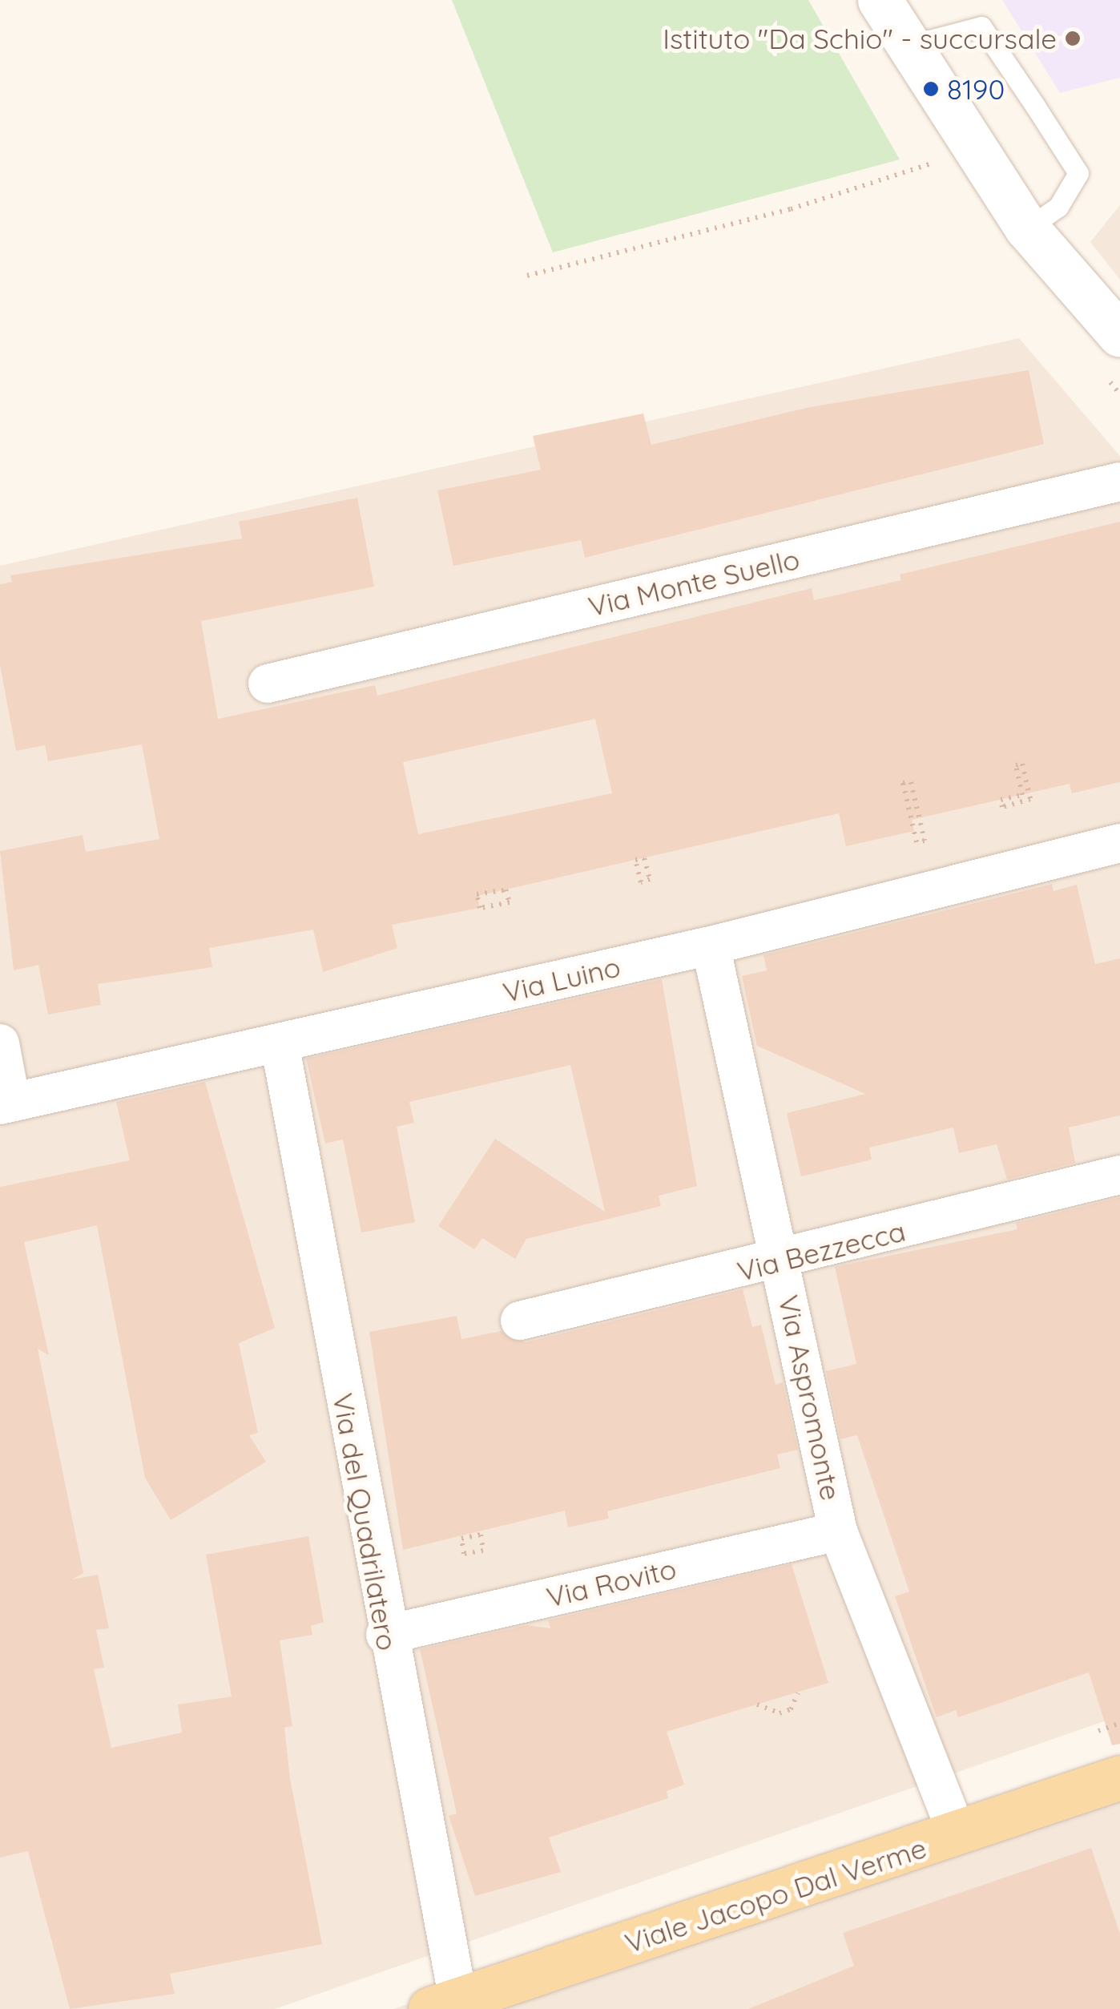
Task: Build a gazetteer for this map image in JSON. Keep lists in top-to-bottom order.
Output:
{
  "streets": {
    "main road": ["Viale Jacopo Dal Verme"],
    "street": [
      "Via Monte Suello",
      "Via Luino",
      "Via Bezzecca",
      "Via Aspromonte",
      "Via del Quadrilatero",
      "Via Rovito"
    ]
  },
  "crossings": [
    ["Via Luino", "Via Aspromonte"],
    ["Via Luino", "Via del Quadrilatero"],
    ["Via Bezzecca", "Via Aspromonte"],
    ["Via Aspromonte", "Via Rovito"],
    ["Via Aspromonte", "Viale Jacopo Dal Verme"],
    ["Via del Quadrilatero", "Via Rovito"],
    ["Via del Quadrilatero", "Viale Jacopo Dal Verme"]
  ],
  "places": ["Istituto \"Da Schio\" - succursale", "8190"]
}
